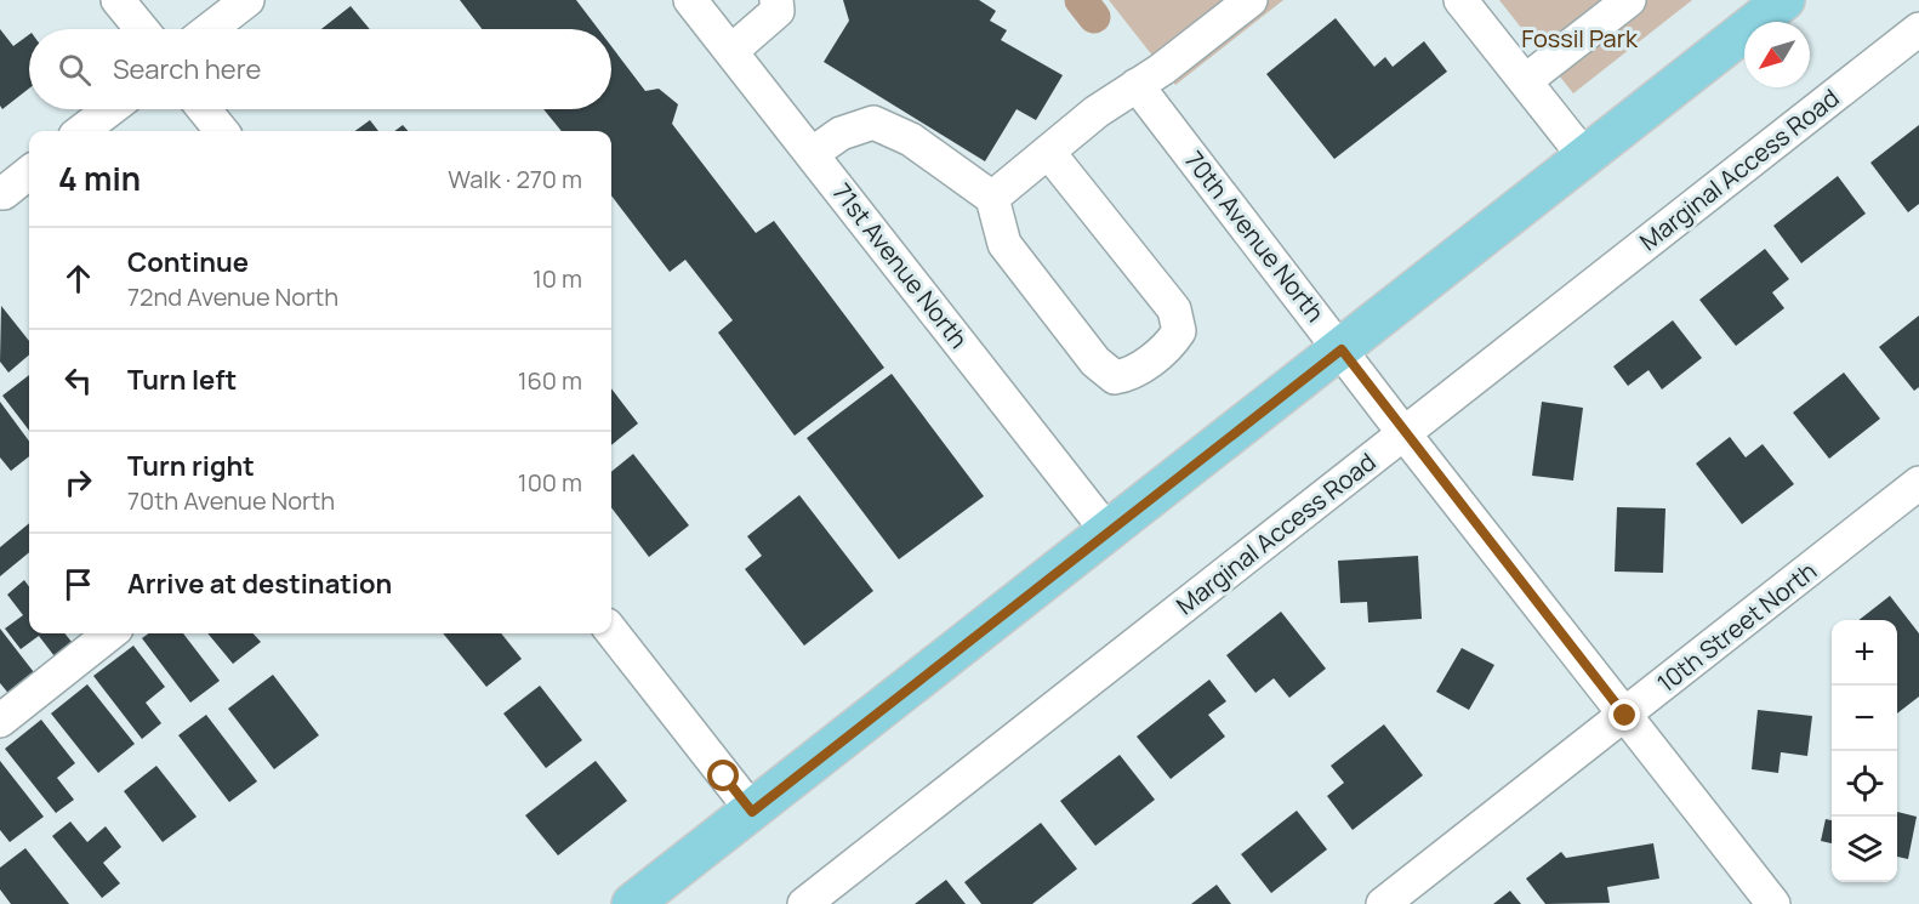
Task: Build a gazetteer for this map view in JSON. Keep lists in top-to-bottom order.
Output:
{
  "streets": {
    "street": [
      "Marginal Access Road",
      "70th Avenue North",
      "71st Avenue North",
      "10th Street North"
    ]
  },
  "crossings": [
    ["Marginal Access Road", "70th Avenue North"],
    ["70th Avenue North", "10th Street North"]
  ],
  "parks": ["Fossil Park"],
  "north": "bottom left",
  "page": {
    "search": "Search here",
    "heading": ["4 min", "Walk · 270 m"],
    "list": [
      ["Continue", "72nd Avenue North", "10 m"],
      ["Turn left", "160 m"],
      ["Turn right", "70th Avenue North", "100 m"],
      "Arrive at destination"
    ],
    "map_buttons": ["+", "−"]
  }
}
